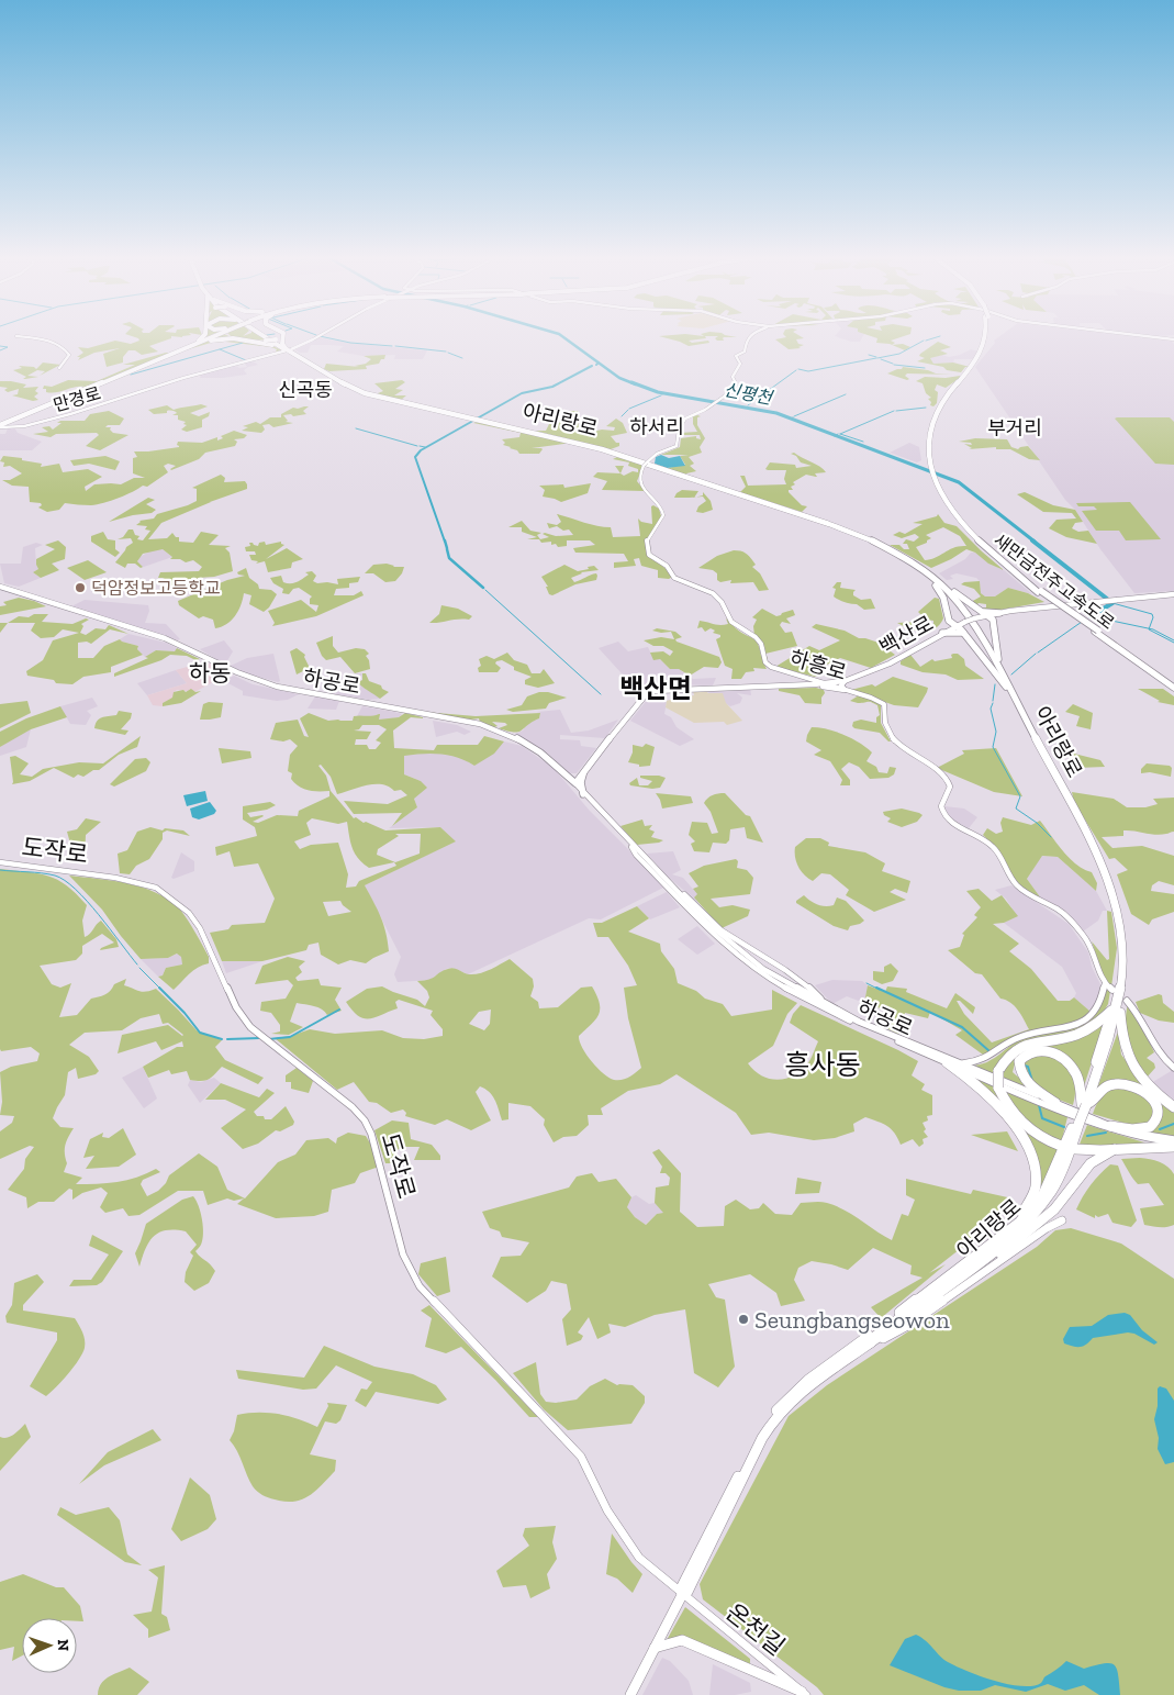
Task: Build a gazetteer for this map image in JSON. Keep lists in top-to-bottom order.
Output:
{
  "streets": {
    "highway": ["아리랑로", "새만금전주고속도로"],
    "main road": ["백산로", "하공로"],
    "street": [
      "만경로",
      "하흥로",
      "도작로",
      "온천길"
    ]
  },
  "crossings": [
    ["아리랑로", "도작로"],
    ["아리랑로", "온천길"],
    ["백산로", "하흥로"],
    ["백산로", "하공로"],
    ["도작로", "온천길"]
  ],
  "districts": [
    "신곡동",
    "하서리",
    "부거리",
    "하동",
    "백산면",
    "흥사동"
  ],
  "water": ["신평천"],
  "places": ["덕암정보고등학교", "Seungbangseowon"],
  "north": "right"
}
